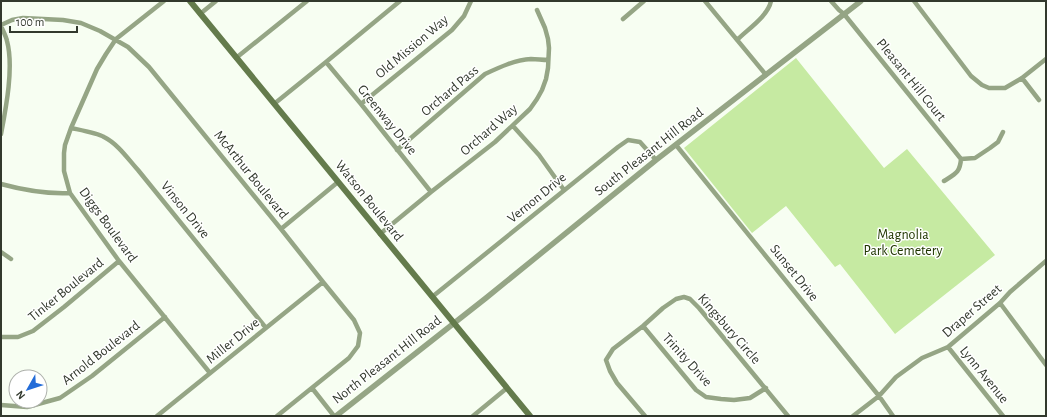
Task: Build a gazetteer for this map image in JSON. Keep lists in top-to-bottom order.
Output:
{
  "streets": {
    "main road": ["Watson Boulevard"],
    "street": [
      "Old Mission Way",
      "Pleasant Hill Court",
      "Orchard Pass",
      "Greenway Drive",
      "Orchard Way",
      "South Pleasant Hill Road",
      "McArthur Boulevard",
      "Vernon Drive",
      "Vinson Drive",
      "Diggs Boulevard",
      "Sunset Drive",
      "Tinker Boulevard",
      "Draper Street",
      "Kingsbury Circle",
      "Miller Drive",
      "Arnold Boulevard",
      "North Pleasant Hill Road",
      "Trinity Drive",
      "Lynn Avenue"
    ]
  },
  "crossings": [
    ["Old Mission Way", "Greenway Drive"],
    ["Pleasant Hill Court", "South Pleasant Hill Road"],
    ["Orchard Pass", "Greenway Drive"],
    ["Orchard Pass", "Orchard Way"],
    ["Greenway Drive", "Orchard Way"],
    ["Orchard Way", "Watson Boulevard"],
    ["South Pleasant Hill Road", "Vernon Drive"],
    ["South Pleasant Hill Road", "Watson Boulevard"],
    ["South Pleasant Hill Road", "Sunset Drive"],
    ["South Pleasant Hill Road", "North Pleasant Hill Road"],
    ["McArthur Boulevard", "Diggs Boulevard"],
    ["McArthur Boulevard", "Miller Drive"],
    ["Vernon Drive", "Watson Boulevard"],
    ["Watson Boulevard", "North Pleasant Hill Road"],
    ["Vinson Drive", "Diggs Boulevard"],
    ["Vinson Drive", "Miller Drive"],
    ["Diggs Boulevard", "Tinker Boulevard"],
    ["Diggs Boulevard", "Miller Drive"],
    ["Diggs Boulevard", "Arnold Boulevard"],
    ["Sunset Drive", "Draper Street"],
    ["Draper Street", "Lynn Avenue"],
    ["Kingsbury Circle", "Trinity Drive"]
  ],
  "parks": ["Magnolia Park Cemetery"],
  "scale_bar": "100 m",
  "north": "bottom left"
}
